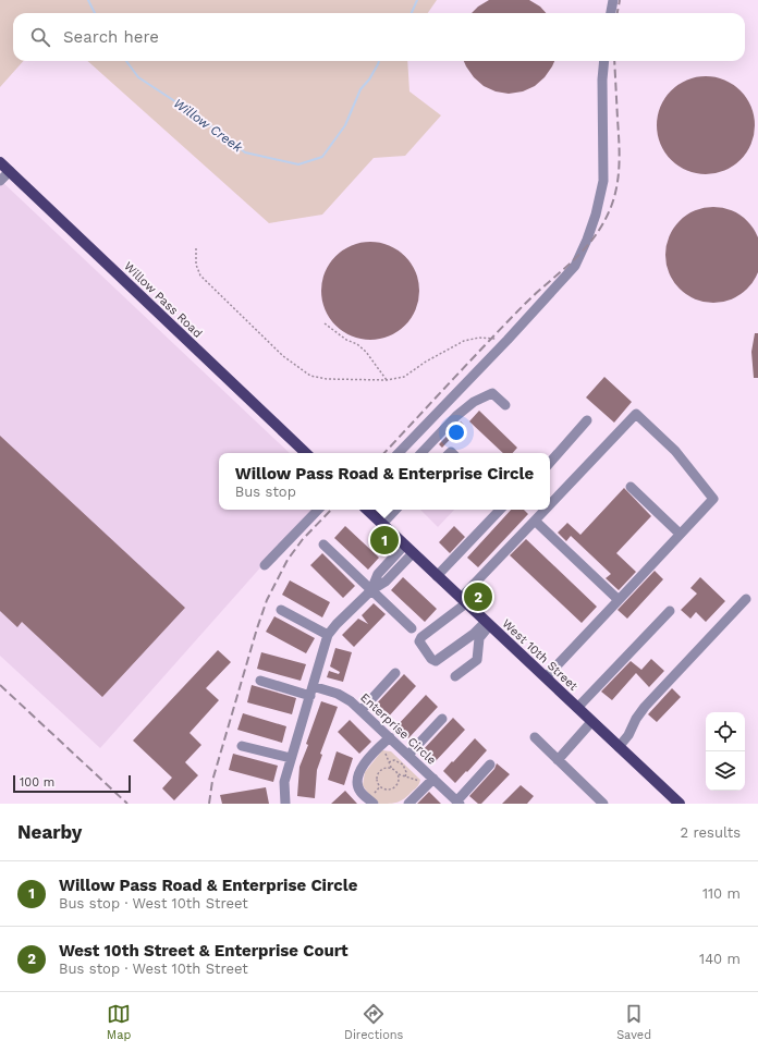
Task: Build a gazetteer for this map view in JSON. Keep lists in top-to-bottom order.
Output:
{
  "streets": {
    "main road": ["Willow Pass Road", "West 10th Street"],
    "street": ["Enterprise Circle"]
  },
  "water": ["Willow Creek"],
  "scale_bar": "100 m",
  "page": {
    "search": "Search here",
    "popup": ["Willow Pass Road & Enterprise Circle", "Bus stop"],
    "pins": ["1", "2"],
    "scale": "100 m",
    "heading": ["Nearby", "2 results"],
    "list": [
      {
        "mark": "1",
        "name": "Willow Pass Road & Enterprise Circle",
        "note": "Bus stop · West 10th Street",
        "value": "110 m"
      },
      {
        "mark": "2",
        "name": "West 10th Street & Enterprise Court",
        "note": "Bus stop · West 10th Street",
        "value": "140 m"
      }
    ],
    "nav": ["Map", "Directions", "Saved"]
  }
}
